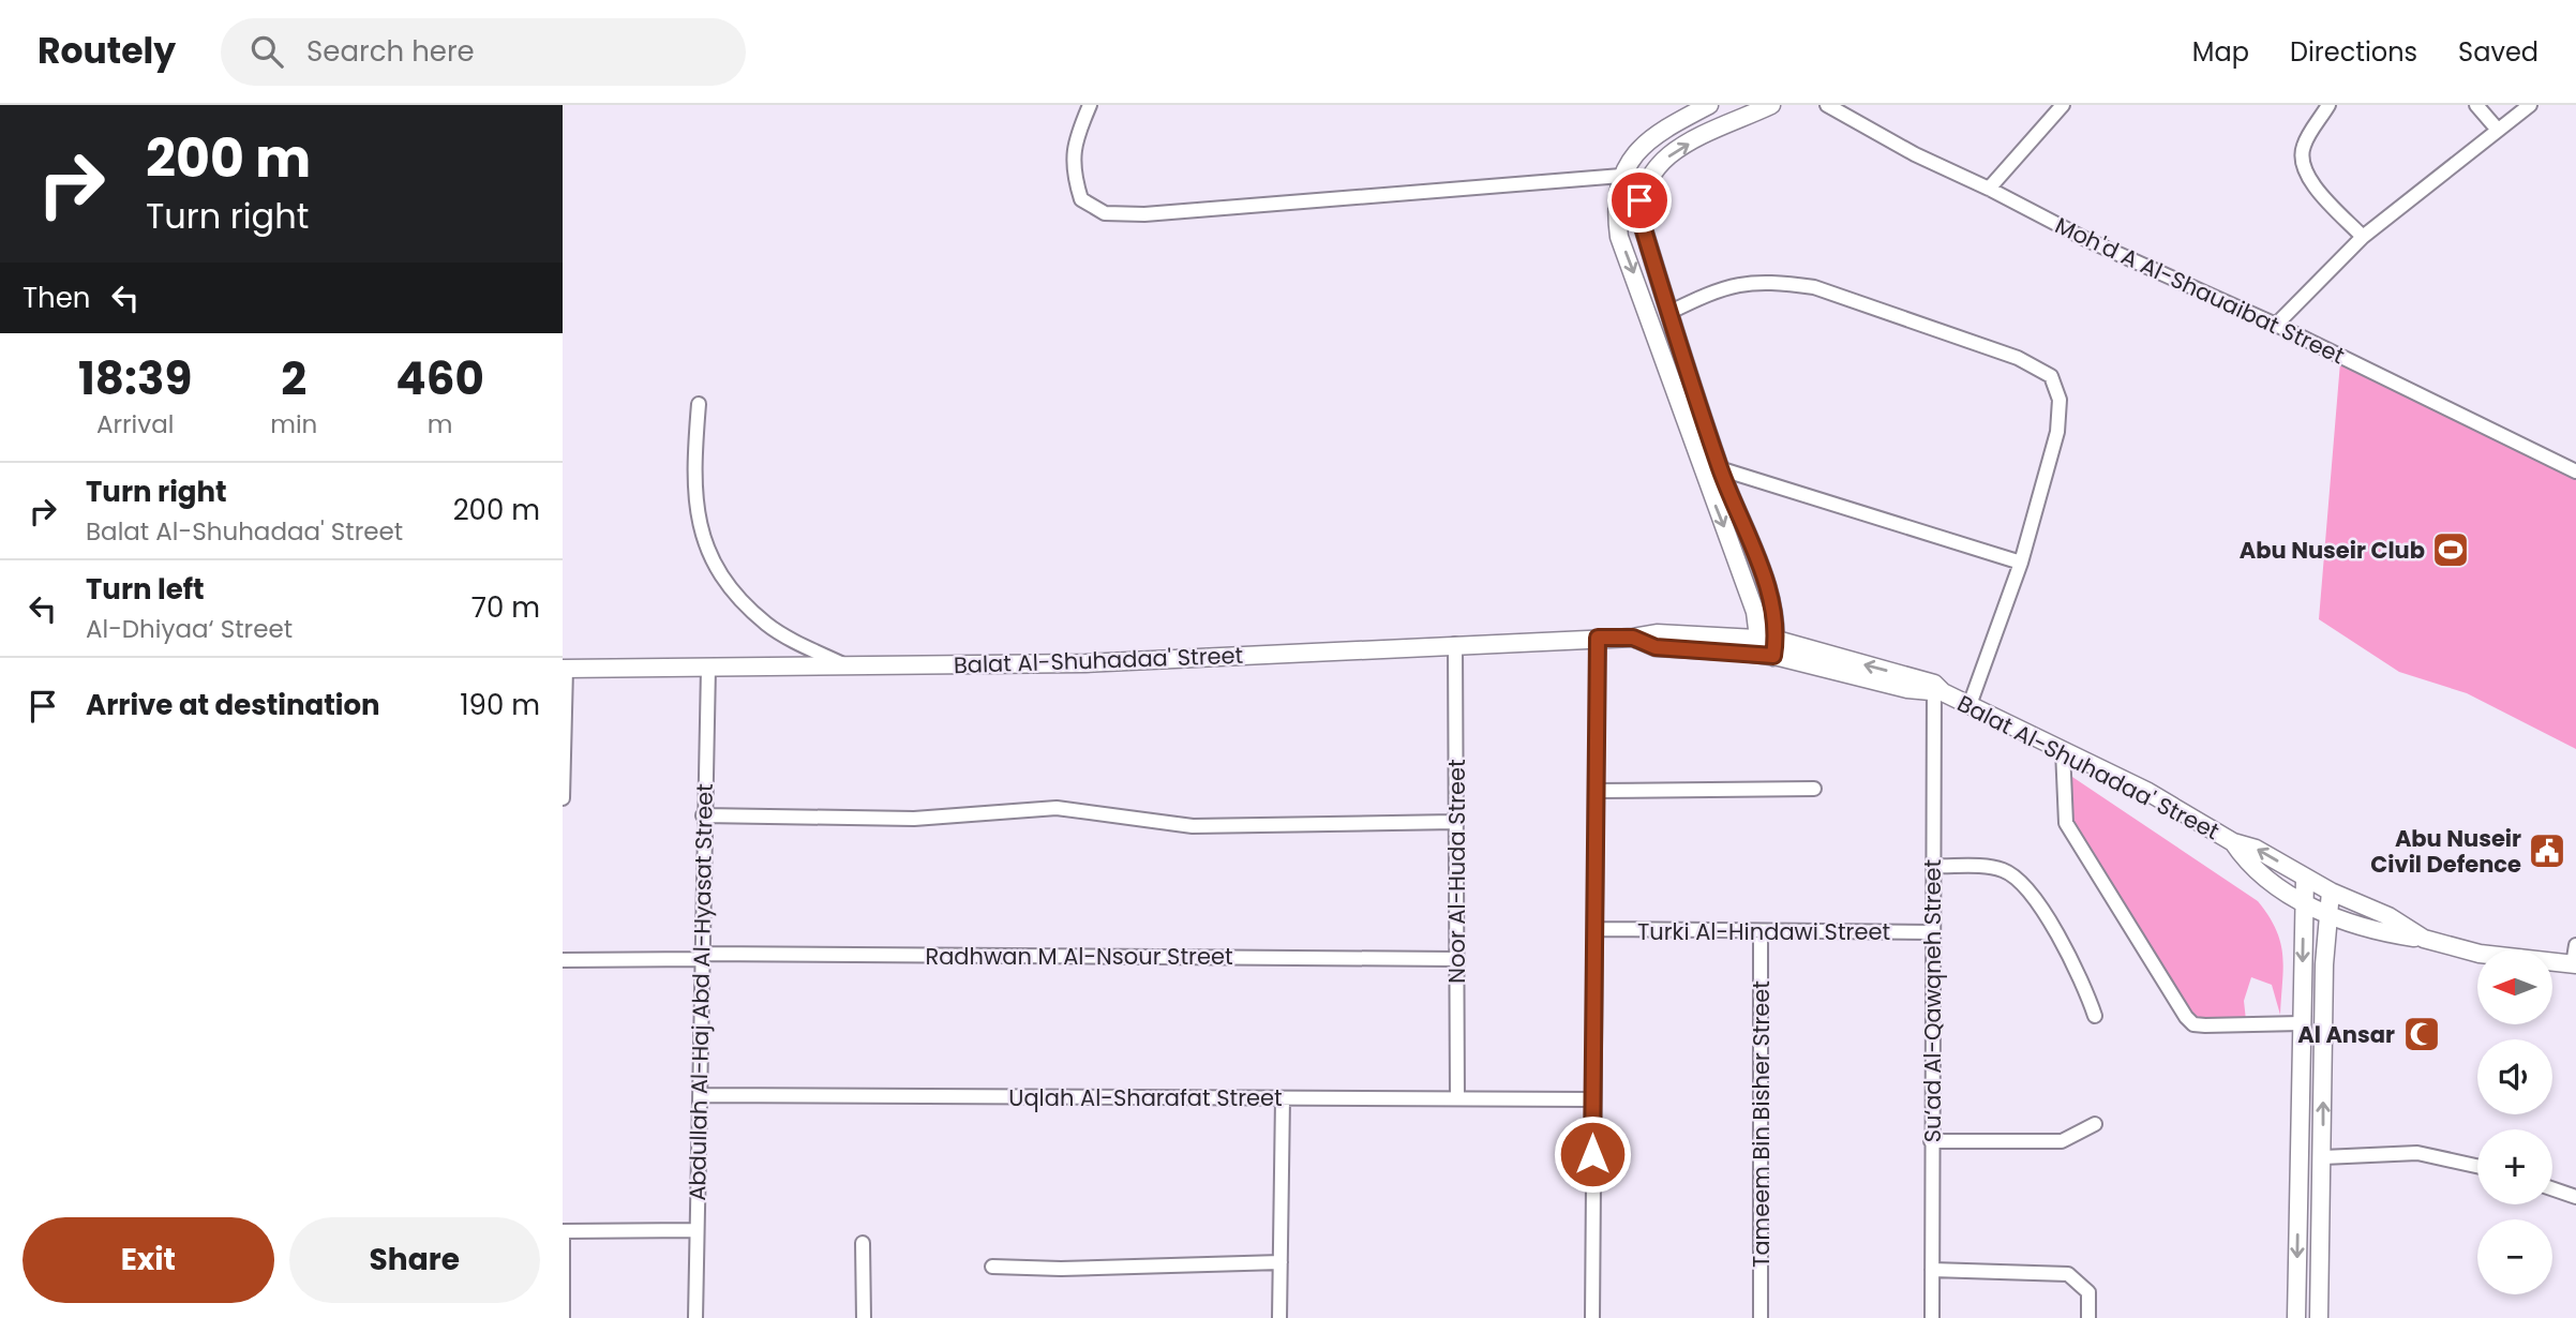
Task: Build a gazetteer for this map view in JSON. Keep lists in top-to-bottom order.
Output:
{
  "streets": {
    "street": [
      "Moh'd A Al-Shauaibat Street",
      "Balat Al-Shuhadaa' Street",
      "Noor Al-Huda Street",
      "Turki Al-Hindawi Street",
      "Radhwan M Al-Nsour Street",
      "Abdullah Al-Haj Abd Al-Hyasat Street",
      "Su‘ad Al-Qawqneh Street",
      "Uqlah Al-Sharafat Street",
      "Tameem Bin Bisher Street"
    ]
  },
  "crossings": [
    ["Balat Al-Shuhadaa' Street", "Noor Al-Huda Street"],
    ["Balat Al-Shuhadaa' Street", "Abdullah Al-Haj Abd Al-Hyasat Street"],
    ["Balat Al-Shuhadaa' Street", "Su‘ad Al-Qawqneh Street"],
    ["Noor Al-Huda Street", "Radhwan M Al-Nsour Street"],
    ["Noor Al-Huda Street", "Uqlah Al-Sharafat Street"],
    ["Turki Al-Hindawi Street", "Su‘ad Al-Qawqneh Street"],
    ["Turki Al-Hindawi Street", "Tameem Bin Bisher Street"],
    ["Radhwan M Al-Nsour Street", "Abdullah Al-Haj Abd Al-Hyasat Street"],
    ["Abdullah Al-Haj Abd Al-Hyasat Street", "Uqlah Al-Sharafat Street"]
  ],
  "places": {
    "sports": ["Abu Nuseir Club"],
    "public building": ["Abu Nuseir Civil Defence"],
    "mosque": ["Al Ansar"]
  },
  "north": "left",
  "page": {
    "header": "Routely",
    "search": "Search here",
    "nav": ["Map", "Directions", "Saved"],
    "turn": ["200 m", "Turn right"],
    "then": "Then",
    "eta": [
      "18:39",
      "Arrival",
      "2",
      "min",
      "460",
      "m"
    ],
    "list": [
      {
        "name": "Turn right",
        "note": "Balat Al-Shuhadaa' Street",
        "value": "200 m"
      },
      {
        "name": "Turn left",
        "note": "Al-Dhiyaa‘ Street",
        "value": "70 m"
      },
      {
        "name": "Arrive at destination",
        "value": "190 m"
      }
    ],
    "map_buttons": ["+", "−"],
    "buttons": ["Exit", "Share"]
  }
}
